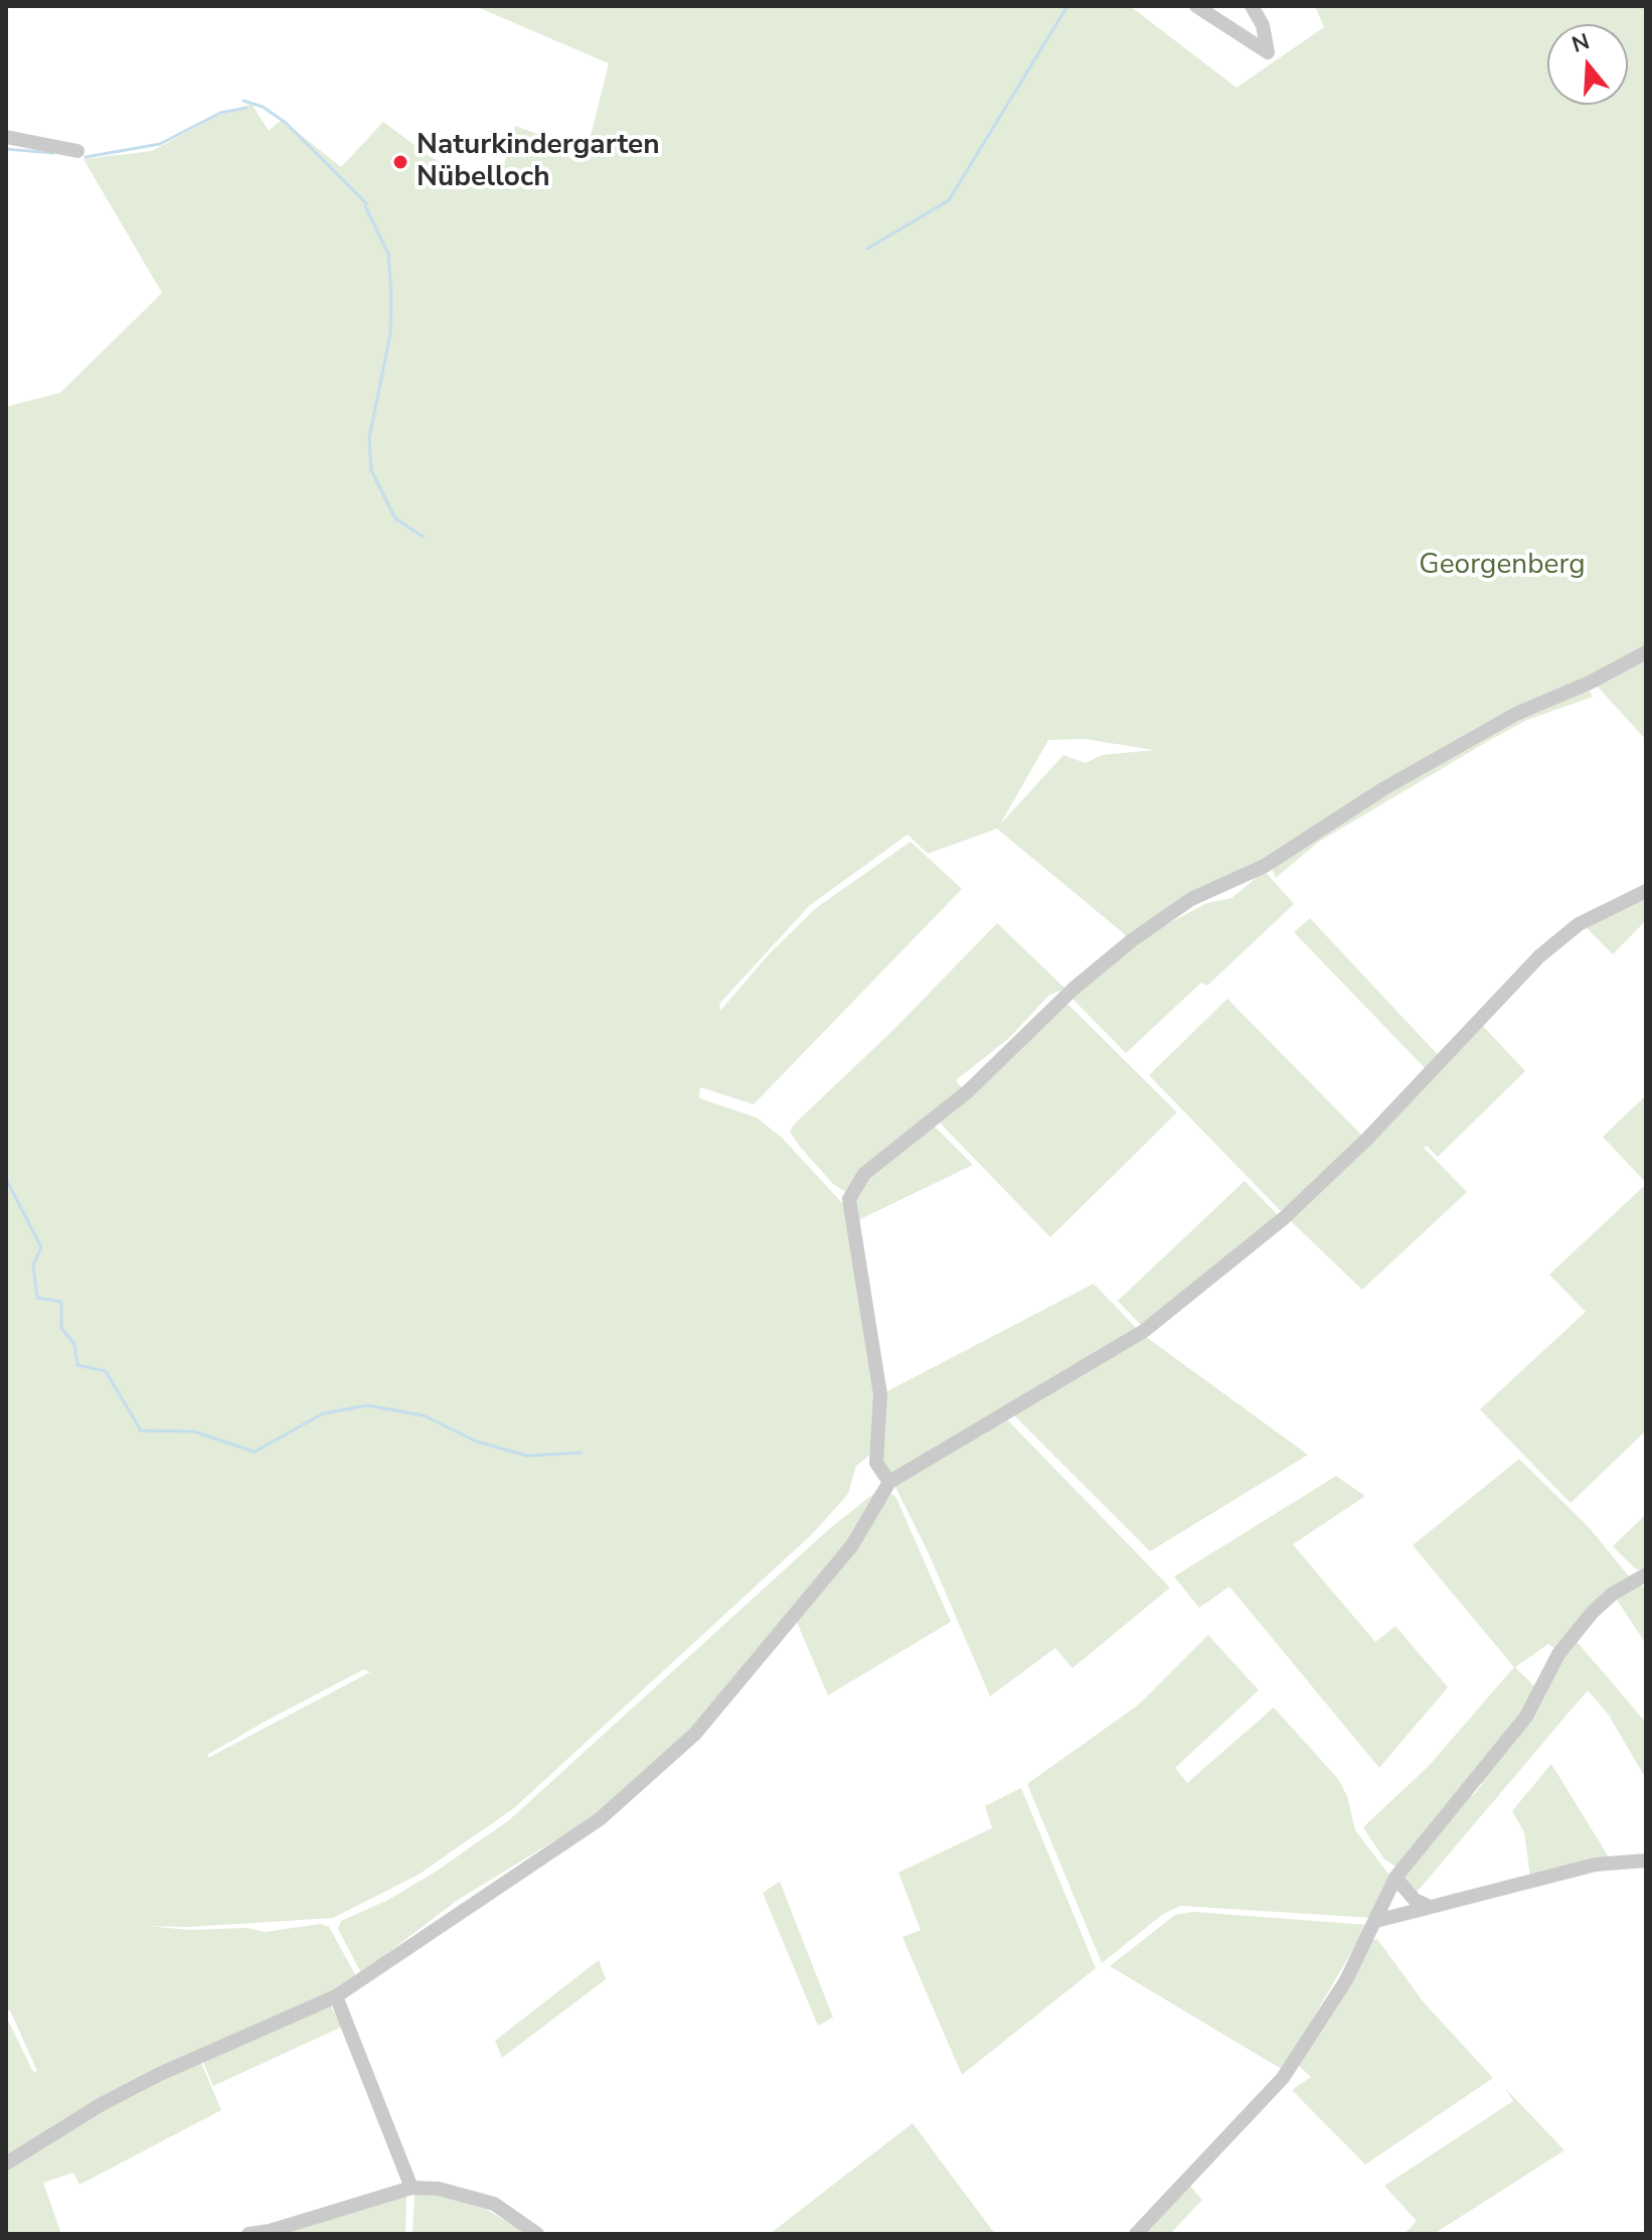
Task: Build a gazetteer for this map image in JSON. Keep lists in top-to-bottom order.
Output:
{
  "parks": ["Georgenberg"],
  "places": ["Naturkindergarten Nübelloch"],
  "north": "top"
}
